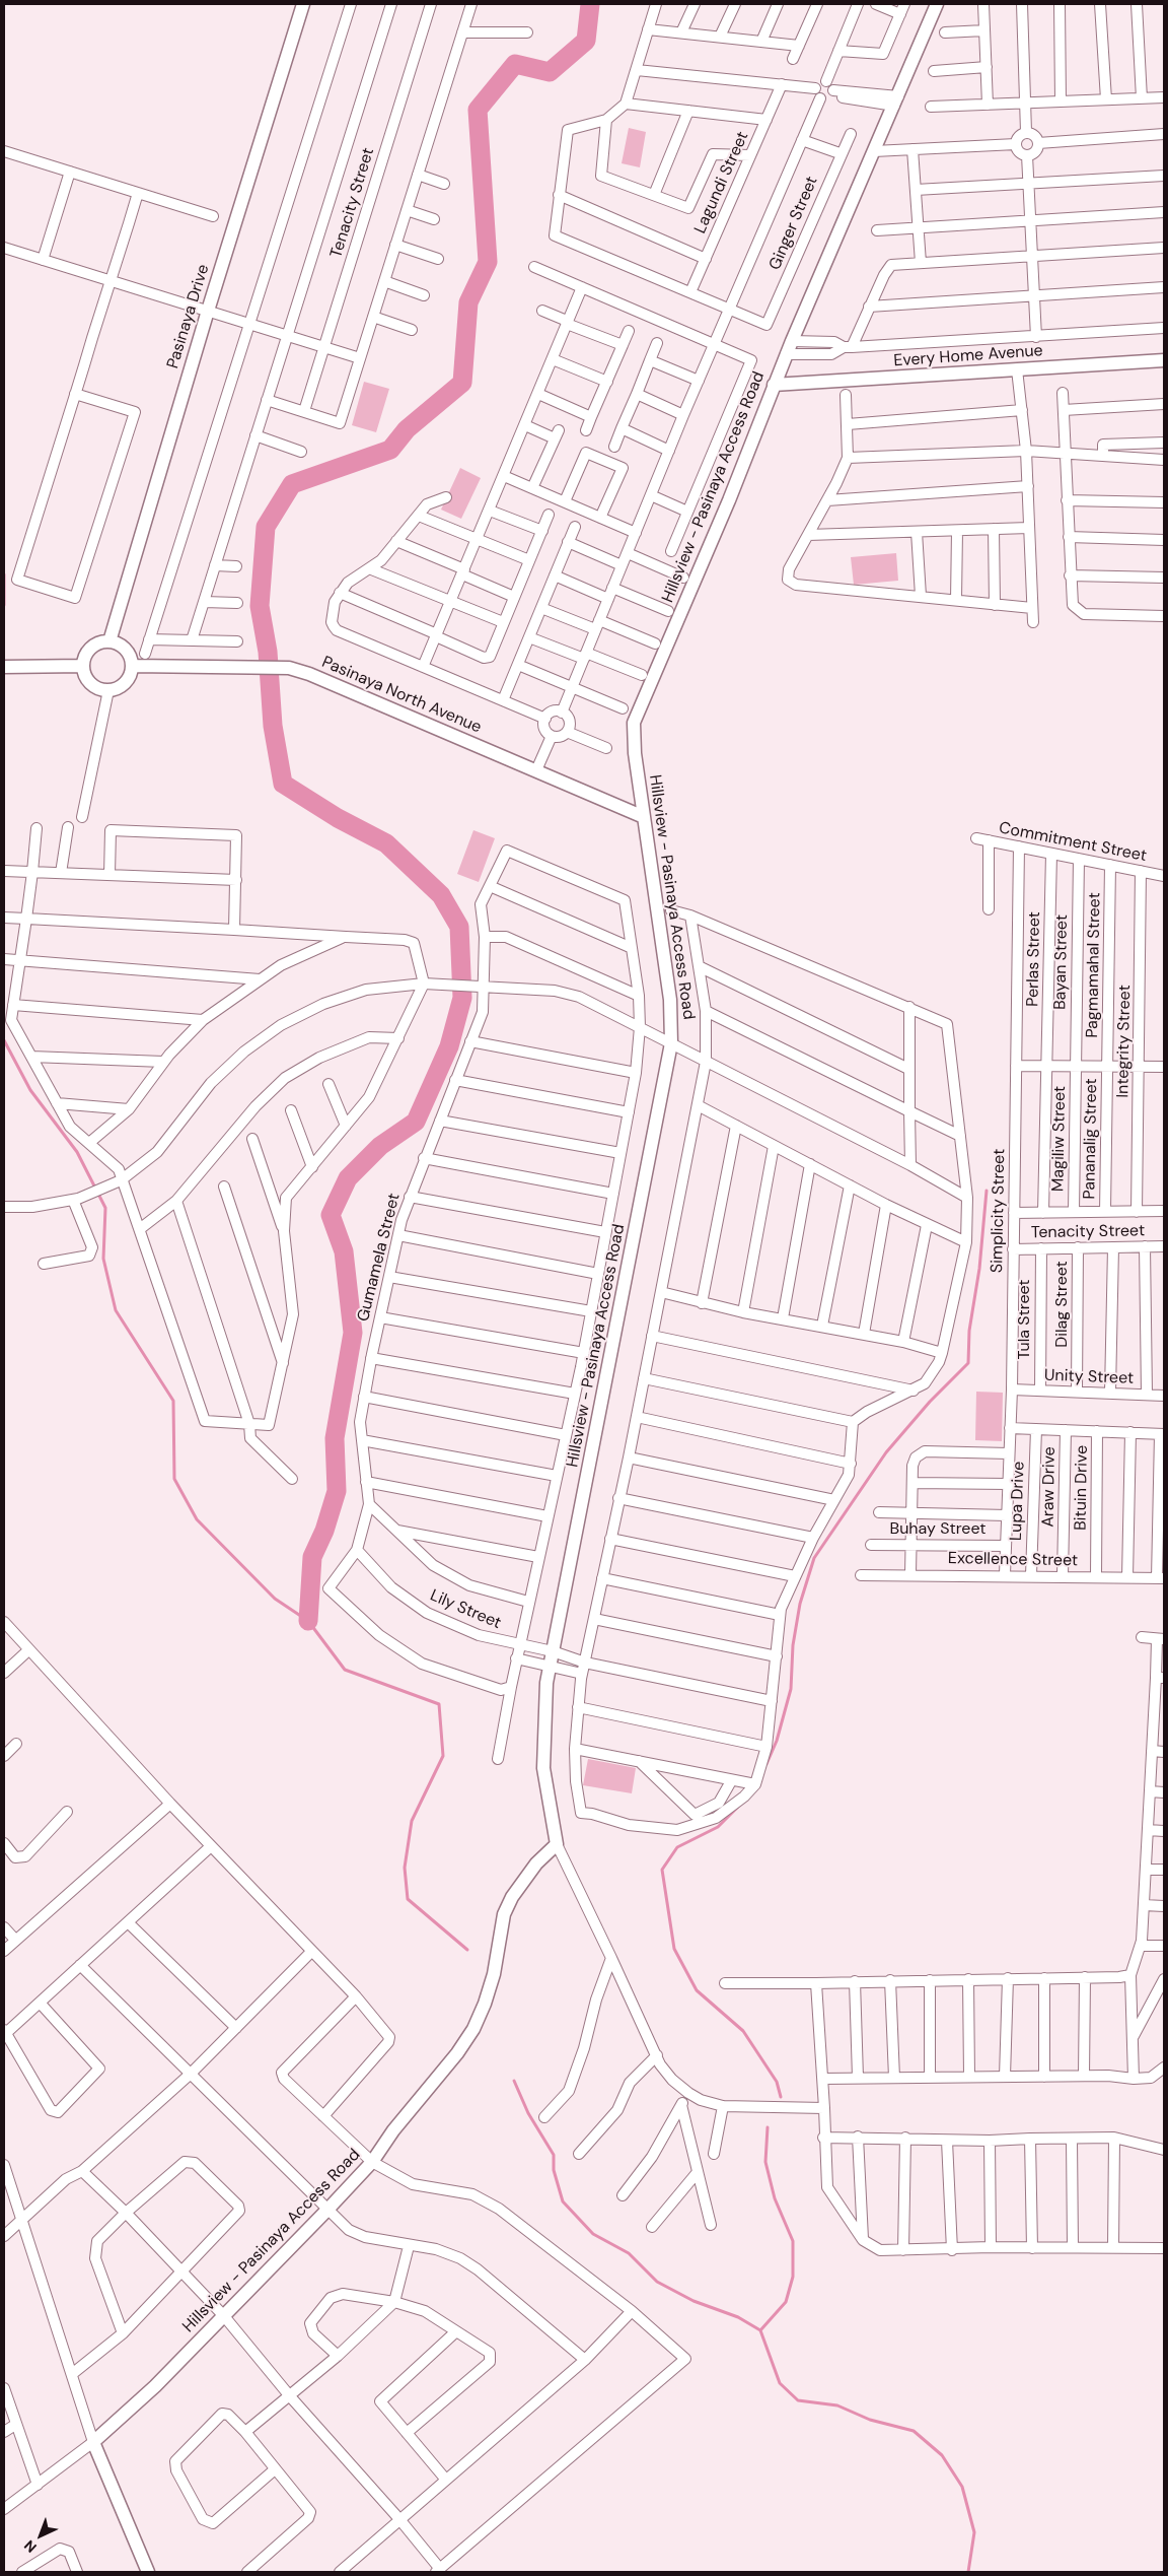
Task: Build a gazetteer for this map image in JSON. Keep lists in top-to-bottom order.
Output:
{
  "streets": {
    "street": [
      "Lagundi Street",
      "Tenacity Street",
      "Ginger Street",
      "Pasinaya Drive",
      "Every Home Avenue",
      "Hillsview - Pasinaya Access Road",
      "Pasinaya North Avenue",
      "Commitment Street",
      "Perlas Street",
      "Bayan Street",
      "Pagmamahal Street",
      "Integrity Street",
      "Magiliw Street",
      "Pananalig Street",
      "Simplicity Street",
      "Gumamela Street",
      "Dilag Street",
      "Tula Street",
      "Unity Street",
      "Araw Drive",
      "Bituin Drive",
      "Lupa Drive",
      "Buhay Street",
      "Excellence Street",
      "Lily Street"
    ]
  },
  "crossings": [
    ["Tenacity Street", "Simplicity Street"],
    ["Tenacity Street", "Dilag Street"],
    ["Tenacity Street", "Tula Street"],
    ["Pasinaya Drive", "Pasinaya North Avenue"],
    ["Every Home Avenue", "Hillsview - Pasinaya Access Road"],
    ["Hillsview - Pasinaya Access Road", "Pasinaya North Avenue"],
    ["Hillsview - Pasinaya Access Road", "Lily Street"],
    ["Commitment Street", "Perlas Street"],
    ["Commitment Street", "Bayan Street"],
    ["Commitment Street", "Pagmamahal Street"],
    ["Commitment Street", "Integrity Street"],
    ["Commitment Street", "Simplicity Street"],
    ["Bayan Street", "Magiliw Street"],
    ["Pagmamahal Street", "Pananalig Street"],
    ["Simplicity Street", "Unity Street"],
    ["Simplicity Street", "Buhay Street"],
    ["Simplicity Street", "Excellence Street"],
    ["Gumamela Street", "Lily Street"],
    ["Dilag Street", "Unity Street"],
    ["Tula Street", "Unity Street"],
    ["Araw Drive", "Excellence Street"],
    ["Bituin Drive", "Excellence Street"],
    ["Lupa Drive", "Excellence Street"]
  ],
  "north": "bottom left"
}
